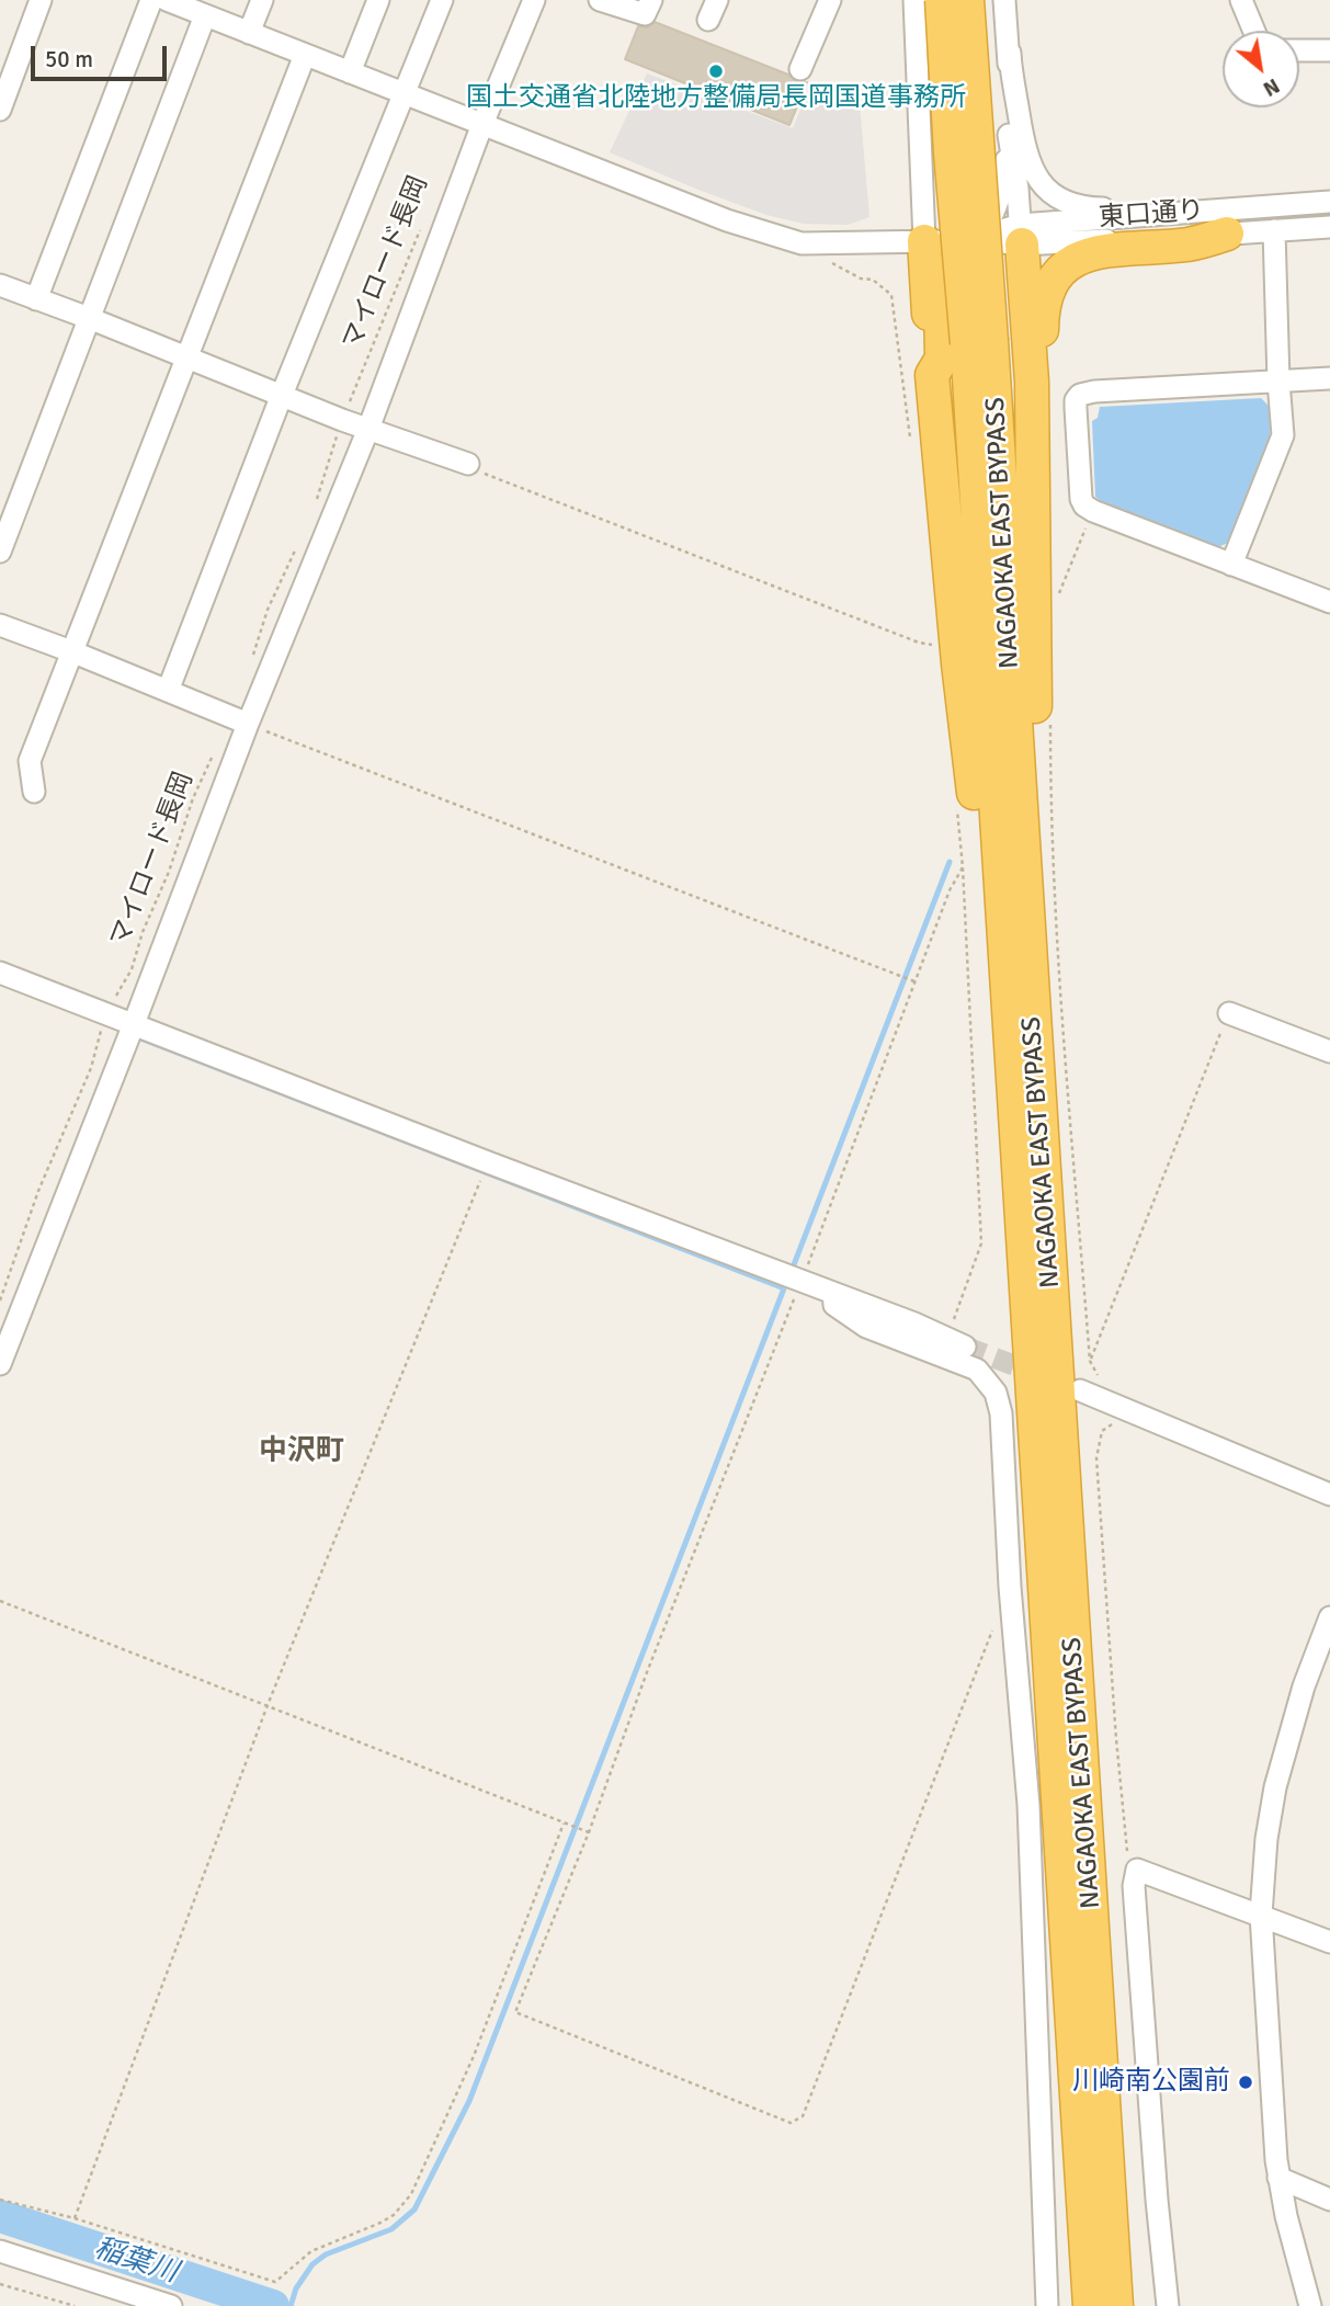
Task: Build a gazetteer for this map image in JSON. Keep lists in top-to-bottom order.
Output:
{
  "streets": {
    "highway": ["NAGAOKA EAST BYPASS"],
    "street": ["東口通り"],
    "path": ["マイロード長岡"]
  },
  "districts": ["中沢町"],
  "water": ["稲葉川"],
  "places": ["国土交通省北陸地方整備局長岡国道事務所", "川崎南公園前"],
  "scale_bar": "50 m",
  "north": "bottom right"
}
